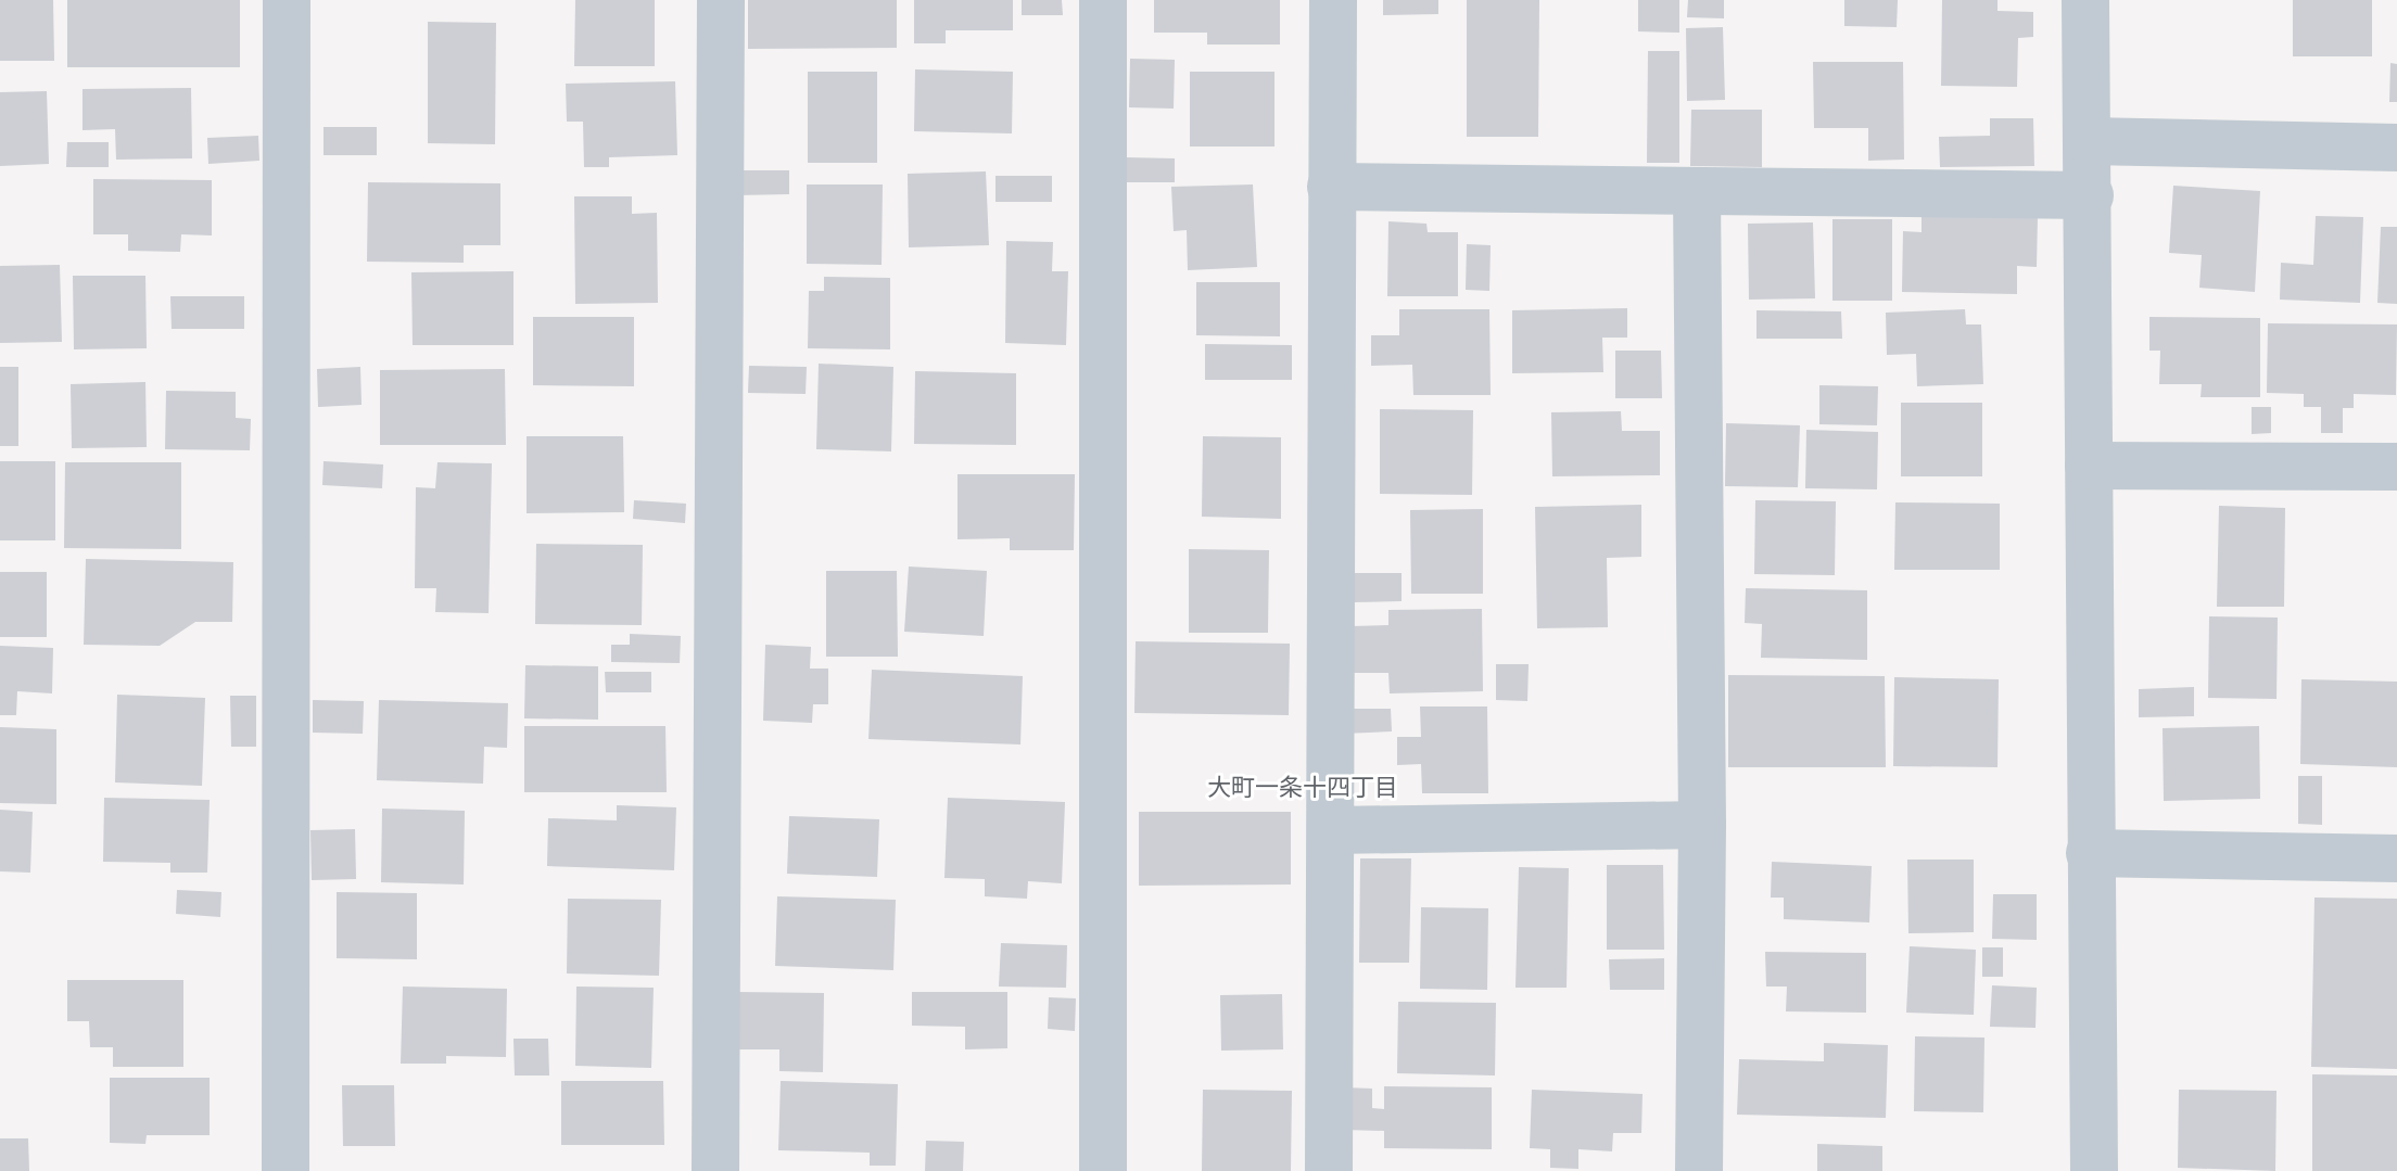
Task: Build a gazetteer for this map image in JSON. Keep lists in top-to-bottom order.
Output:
{
  "districts": ["大町一条十四丁目"]
}
